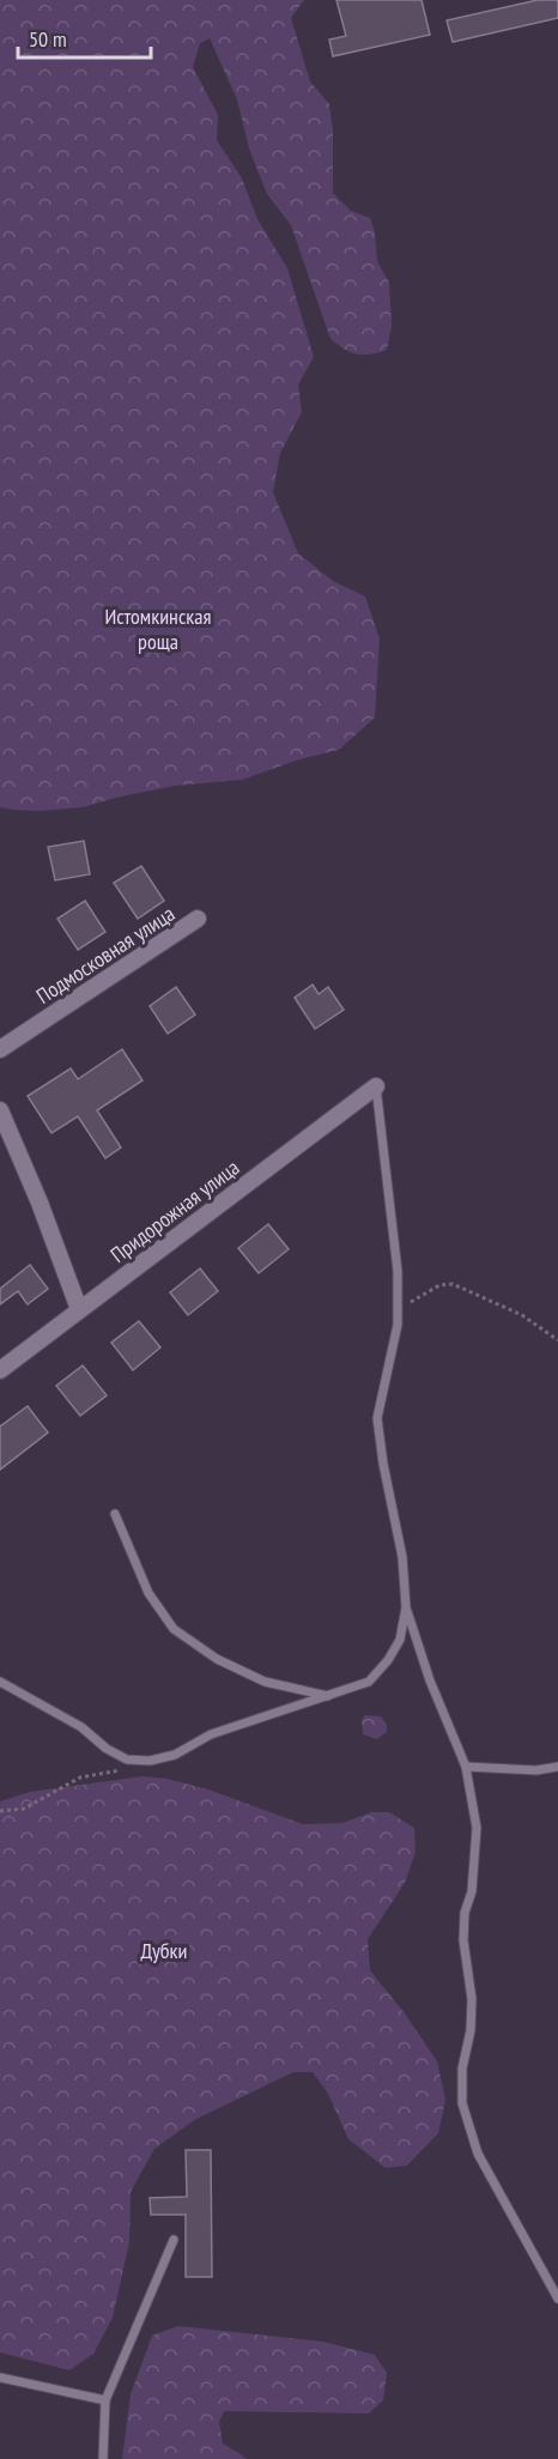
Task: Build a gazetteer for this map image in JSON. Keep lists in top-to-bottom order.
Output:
{
  "streets": {
    "street": ["Подмосковная улица", "Придорожная улица"]
  },
  "parks": ["Истомкинская роща", "Дубки"],
  "scale_bar": "50 m"
}
